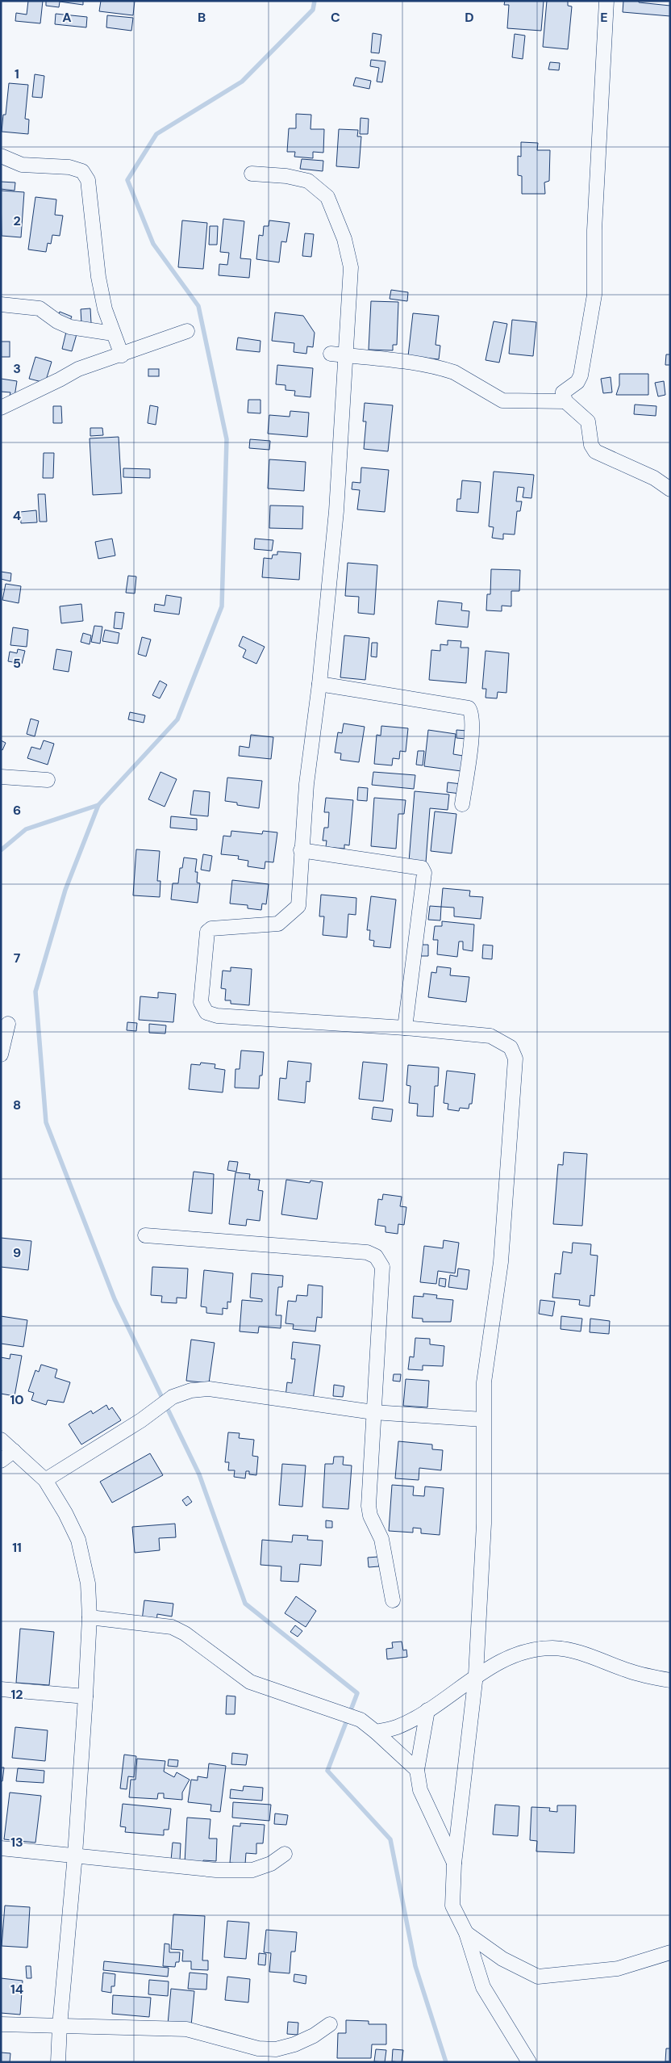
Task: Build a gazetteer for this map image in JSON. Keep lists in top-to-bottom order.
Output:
{
  "grid": {
    "columns": [
      "A",
      "B",
      "C",
      "D",
      "E"
    ],
    "rows": [
      "1",
      "2",
      "3",
      "4",
      "5",
      "6",
      "7",
      "8",
      "9",
      "10",
      "11",
      "12",
      "13",
      "14"
    ]
  }
}
